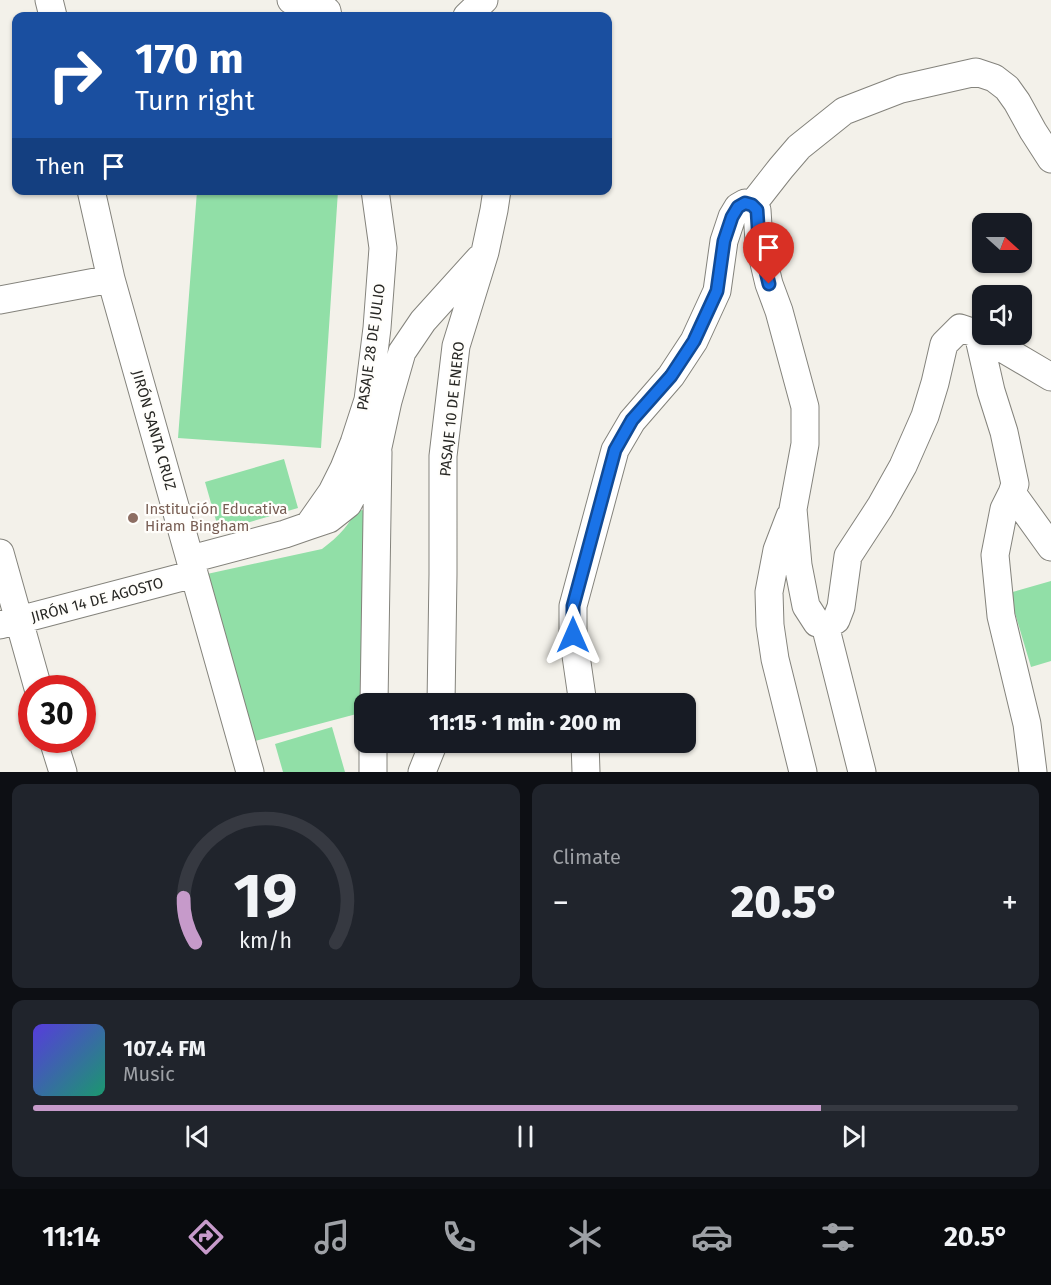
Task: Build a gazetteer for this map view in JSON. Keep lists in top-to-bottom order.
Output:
{
  "streets": {
    "street": [
      "PASAJE 28 DE JULIO",
      "PASAJE 10 DE ENERO",
      "JIRÓN SANTA CRUZ",
      "JIRÓN 14 DE AGOSTO"
    ]
  },
  "crossings": [
    ["PASAJE 28 DE JULIO", "JIRÓN 14 DE AGOSTO"],
    ["JIRÓN SANTA CRUZ", "JIRÓN 14 DE AGOSTO"]
  ],
  "places": ["Institución Educativa Hiram Bingham"],
  "north": "right",
  "page": {
    "turn": ["170 m", "Turn right"],
    "then": "Then",
    "limit": "30",
    "trip": "11:15 · 1 min · 200 m",
    "tile": "Climate",
    "heat": ["−", "20.5°", "+"],
    "song": ["107.4 FM", "Music"],
    "tabs": ["11:14", "20.5°"],
    "gauge": ["19", "km/h"]
  }
}
